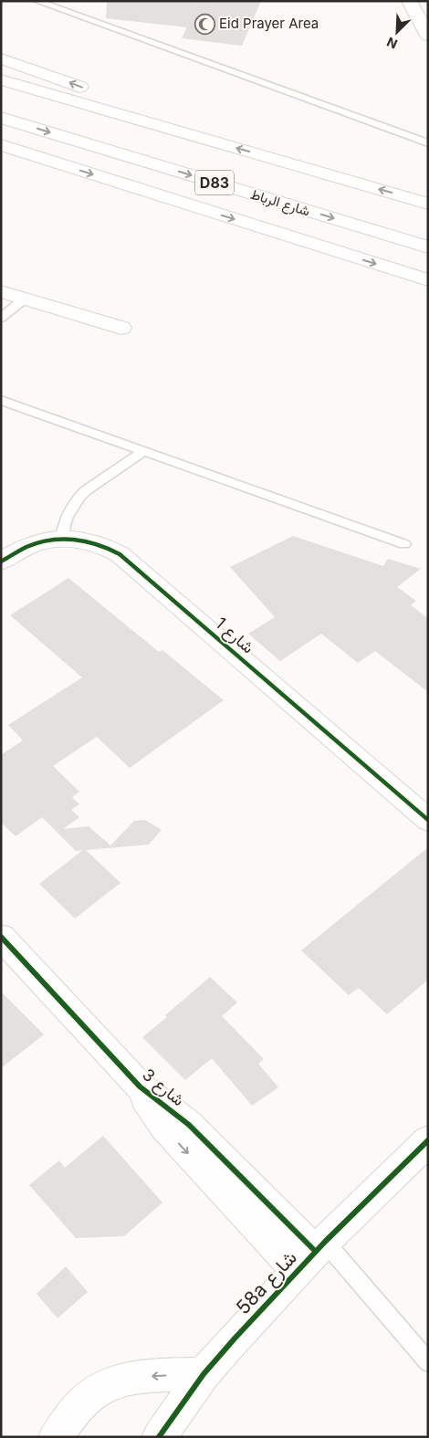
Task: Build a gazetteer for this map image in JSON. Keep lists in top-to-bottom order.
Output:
{
  "streets": {
    "main road": [
      "D83",
      "شارع الرباط",
      "شارع 1",
      "شارع 3",
      "58a شارع"
    ]
  },
  "crossings": [
    ["شارع 3", "58a شارع"]
  ],
  "places": {
    "mosque": ["Eid Prayer Area"]
  },
  "north": "bottom left"
}
